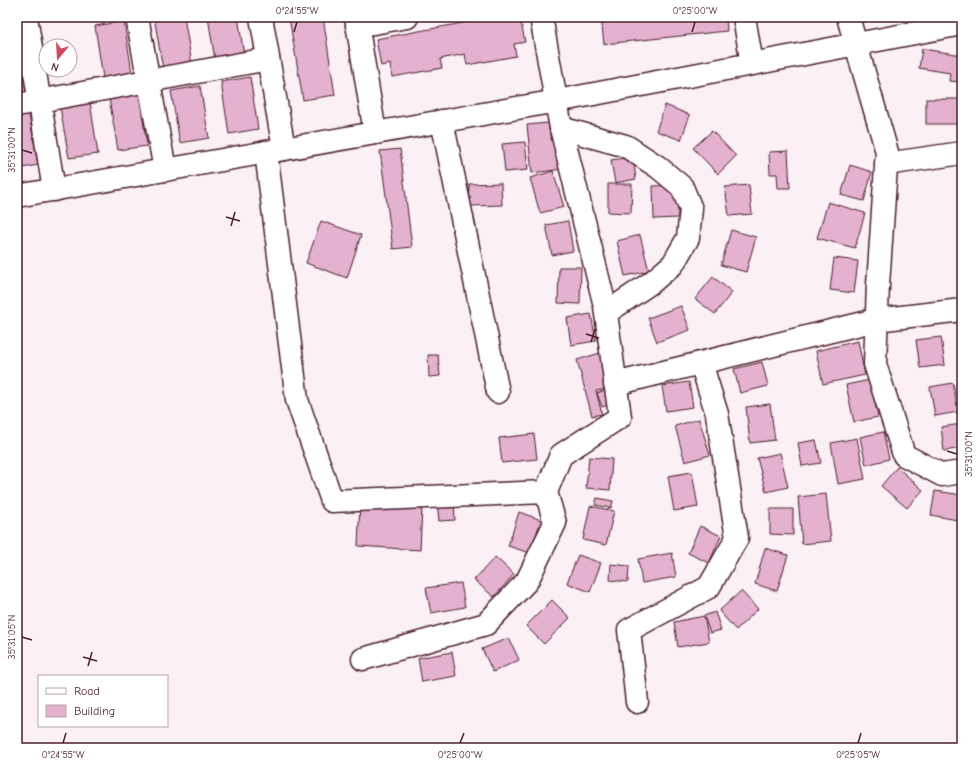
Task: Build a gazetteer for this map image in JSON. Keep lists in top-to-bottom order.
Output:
{
  "legend": ["Road", "Building"],
  "north": "bottom",
  "coordinates": [
    "0°24'55\"W",
    "0°25'00\"W",
    "35°31'00\"N",
    "35°31'05\"N",
    "0°25'05\"W"
  ]
}
